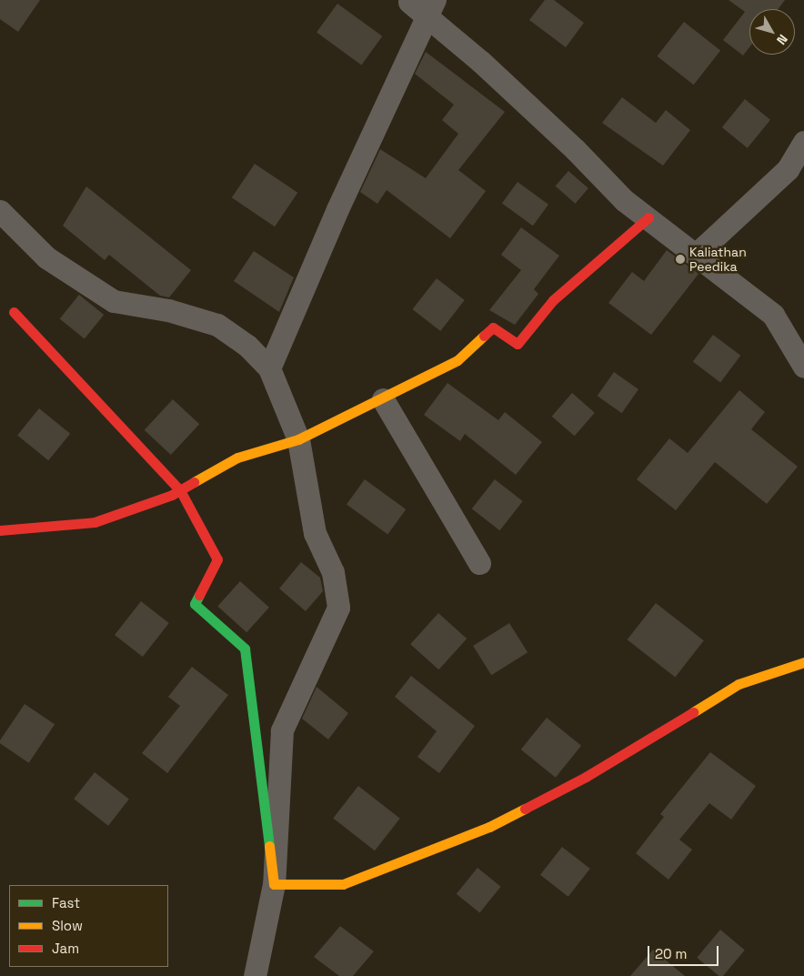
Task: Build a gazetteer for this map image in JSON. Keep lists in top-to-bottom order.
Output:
{
  "places": ["Kaliathan Peedika"],
  "legend": ["Fast", "Slow", "Jam"],
  "scale_bar": "20 m",
  "north": "bottom right"
}
